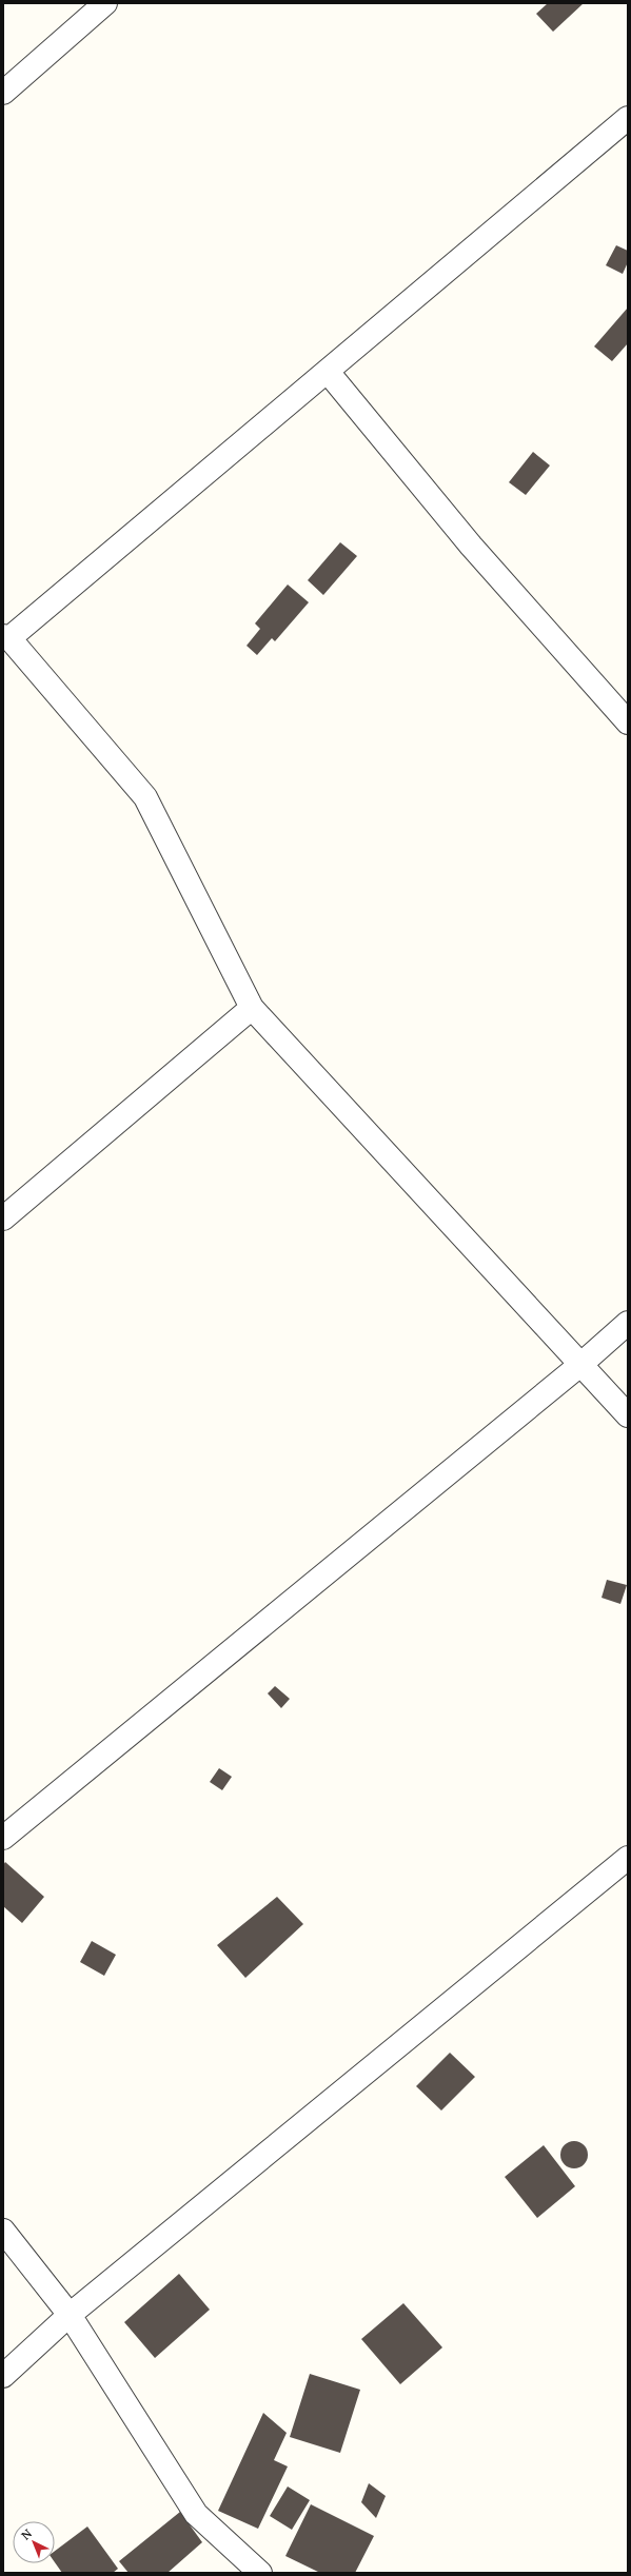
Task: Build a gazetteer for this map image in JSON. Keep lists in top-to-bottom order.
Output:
{
  "north": "top left"
}
